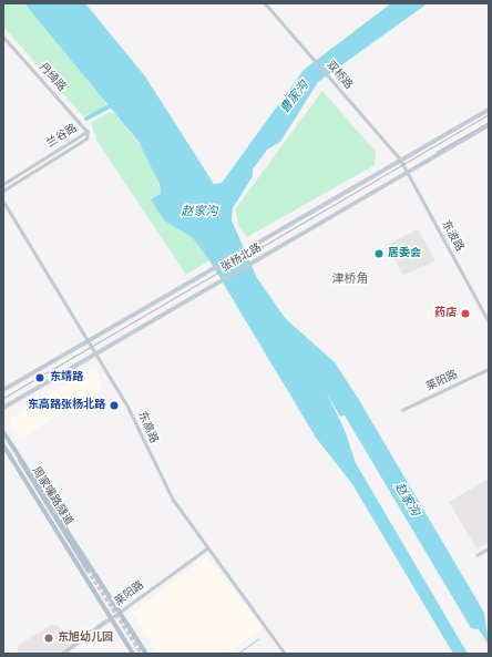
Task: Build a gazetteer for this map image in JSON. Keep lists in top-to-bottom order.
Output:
{
  "streets": {
    "main road": ["张杨北路", "莱阳路", "周家嘴路隧道"],
    "street": [
      "双桥路",
      "丹绮路",
      "兰谷路",
      "东波路",
      "东高路"
    ]
  },
  "crossings": [
    ["双桥路", "东波路"],
    ["双桥路", "张杨北路"],
    ["丹绮路", "兰谷路"],
    ["东波路", "张杨北路"],
    ["张杨北路", "东高路"],
    ["莱阳路", "东高路"]
  ],
  "districts": ["津桥角"],
  "water": ["曹家沟", "赵家沟"],
  "places": [
    "居委会",
    "药店",
    "东靖路",
    "东高路张杨北路",
    "东旭幼儿园"
  ]
}
